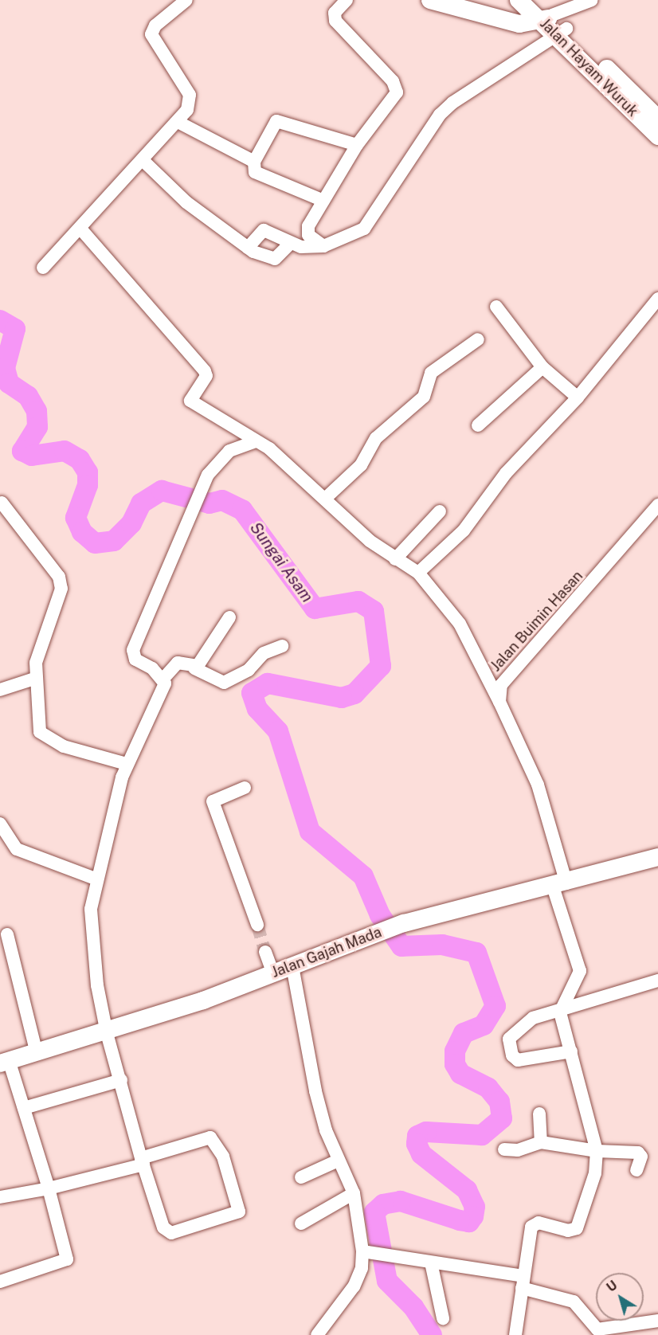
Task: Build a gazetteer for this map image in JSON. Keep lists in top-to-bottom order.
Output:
{
  "streets": {
    "main road": ["Jalan Hayam Wuruk", "Jalan Gajah Mada"],
    "street": ["Jalan Buimin Hasan"]
  },
  "water": ["Sungai Asam"],
  "north": "top left"
}
